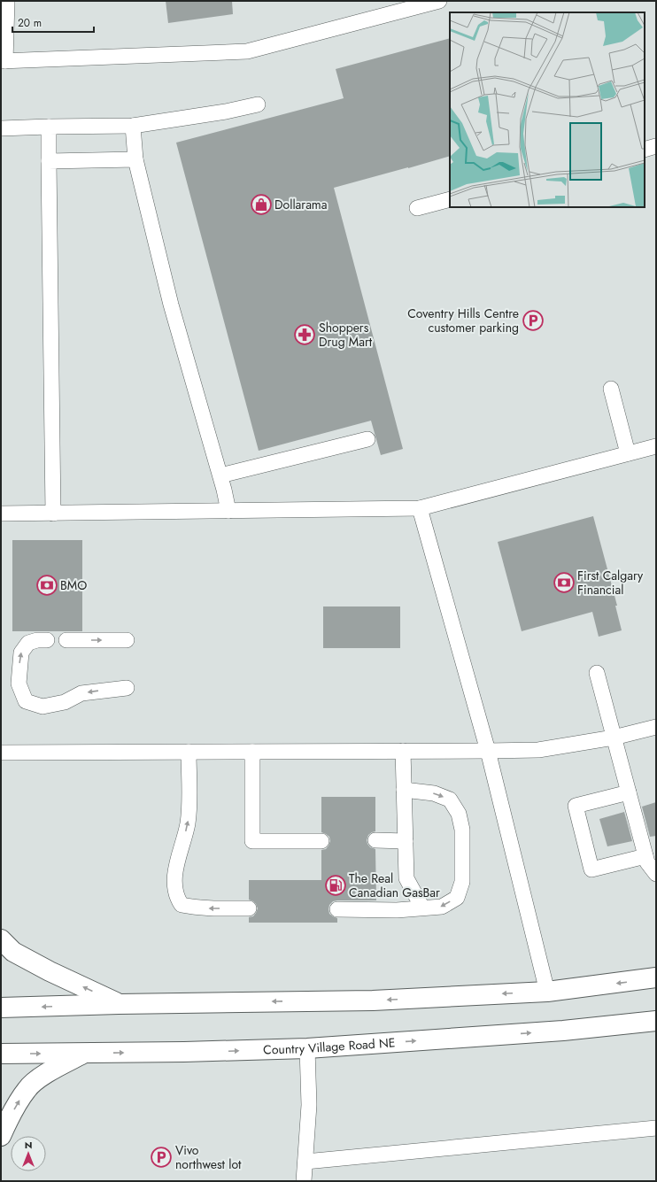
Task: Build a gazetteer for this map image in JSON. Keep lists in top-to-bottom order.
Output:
{
  "streets": {
    "street": ["Country Village Road NE"]
  },
  "places": {
    "shop": ["Dollarama"],
    "parking": ["Coventry Hills Centre customer parking", "Vivo northwest lot"],
    "pharmacy": ["Shoppers Drug Mart"],
    "bank": ["First Calgary Financial", "BMO"],
    "fuel station": ["The Real Canadian GasBar"]
  },
  "scale_bar": "20 m",
  "north": "top"
}
